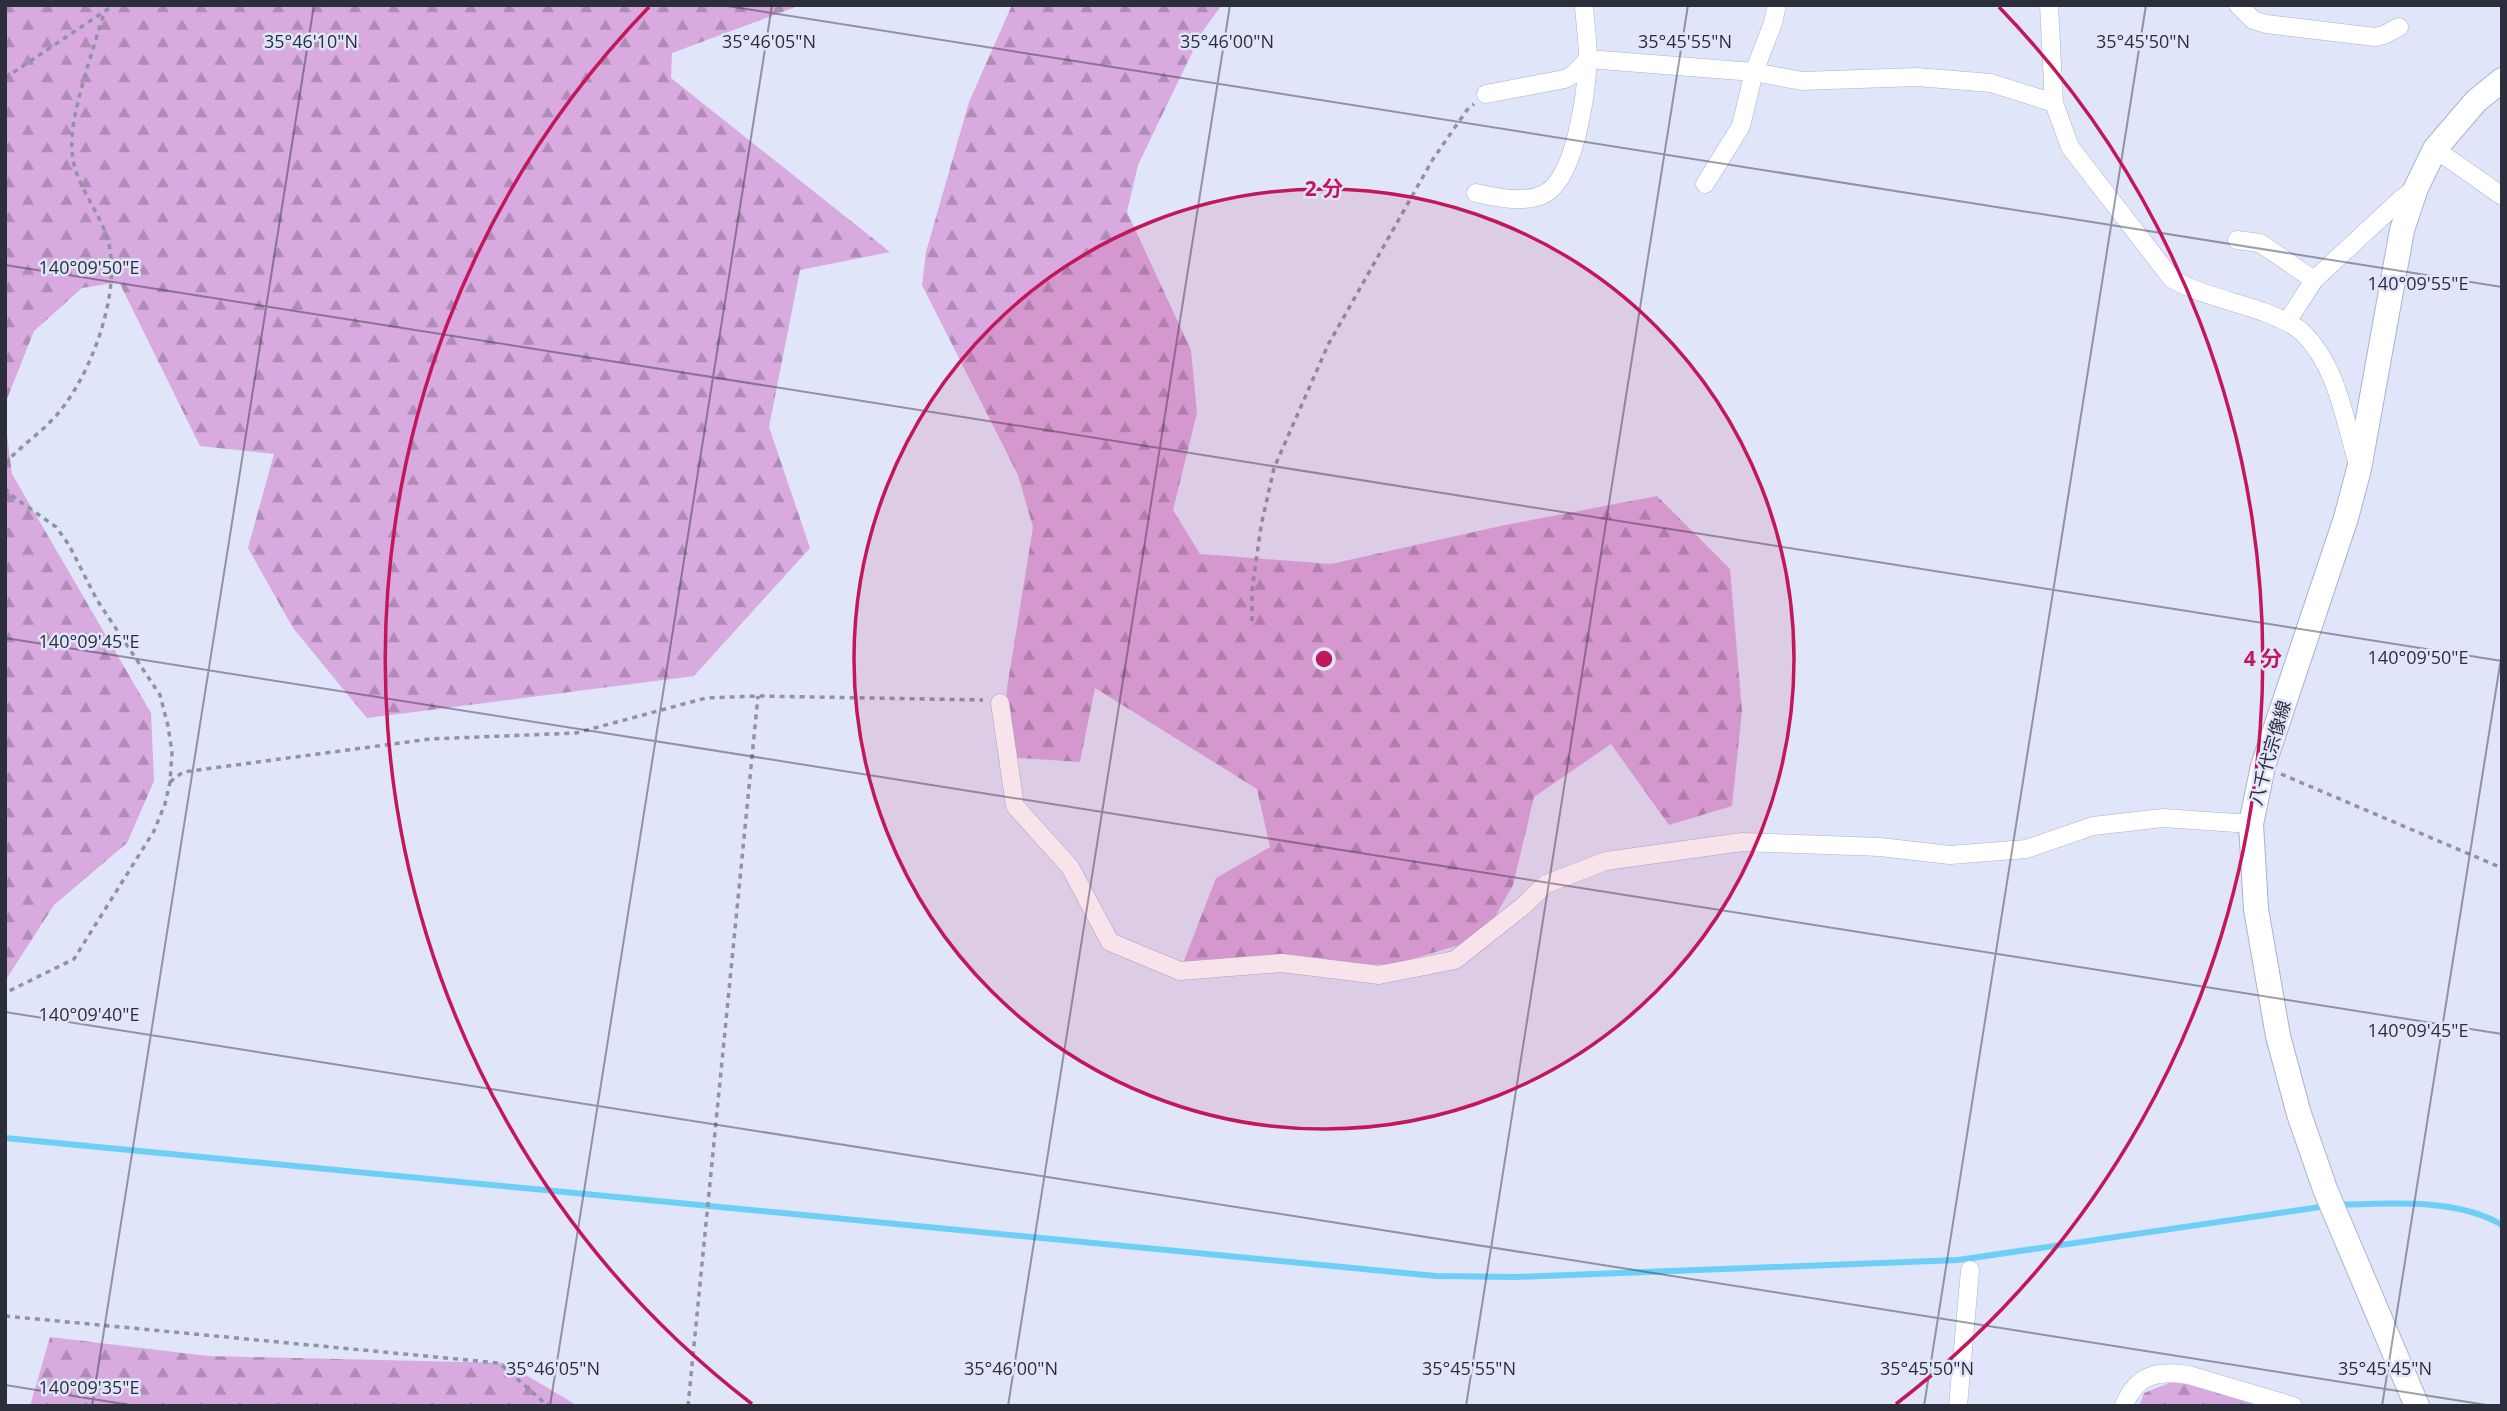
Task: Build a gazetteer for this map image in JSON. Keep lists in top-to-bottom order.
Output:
{
  "streets": {
    "main road": ["八千代宗像線"]
  },
  "coordinates": [
    "35°46'10\"N",
    "35°46'05\"N",
    "35°46'00\"N",
    "35°45'55\"N",
    "35°45'50\"N",
    "140°09'50\"E",
    "140°09'55\"E",
    "140°09'45\"E",
    "140°09'40\"E",
    "35°45'45\"N",
    "140°09'35\"E"
  ],
  "rings": ["2 分", "4 分"]
}
